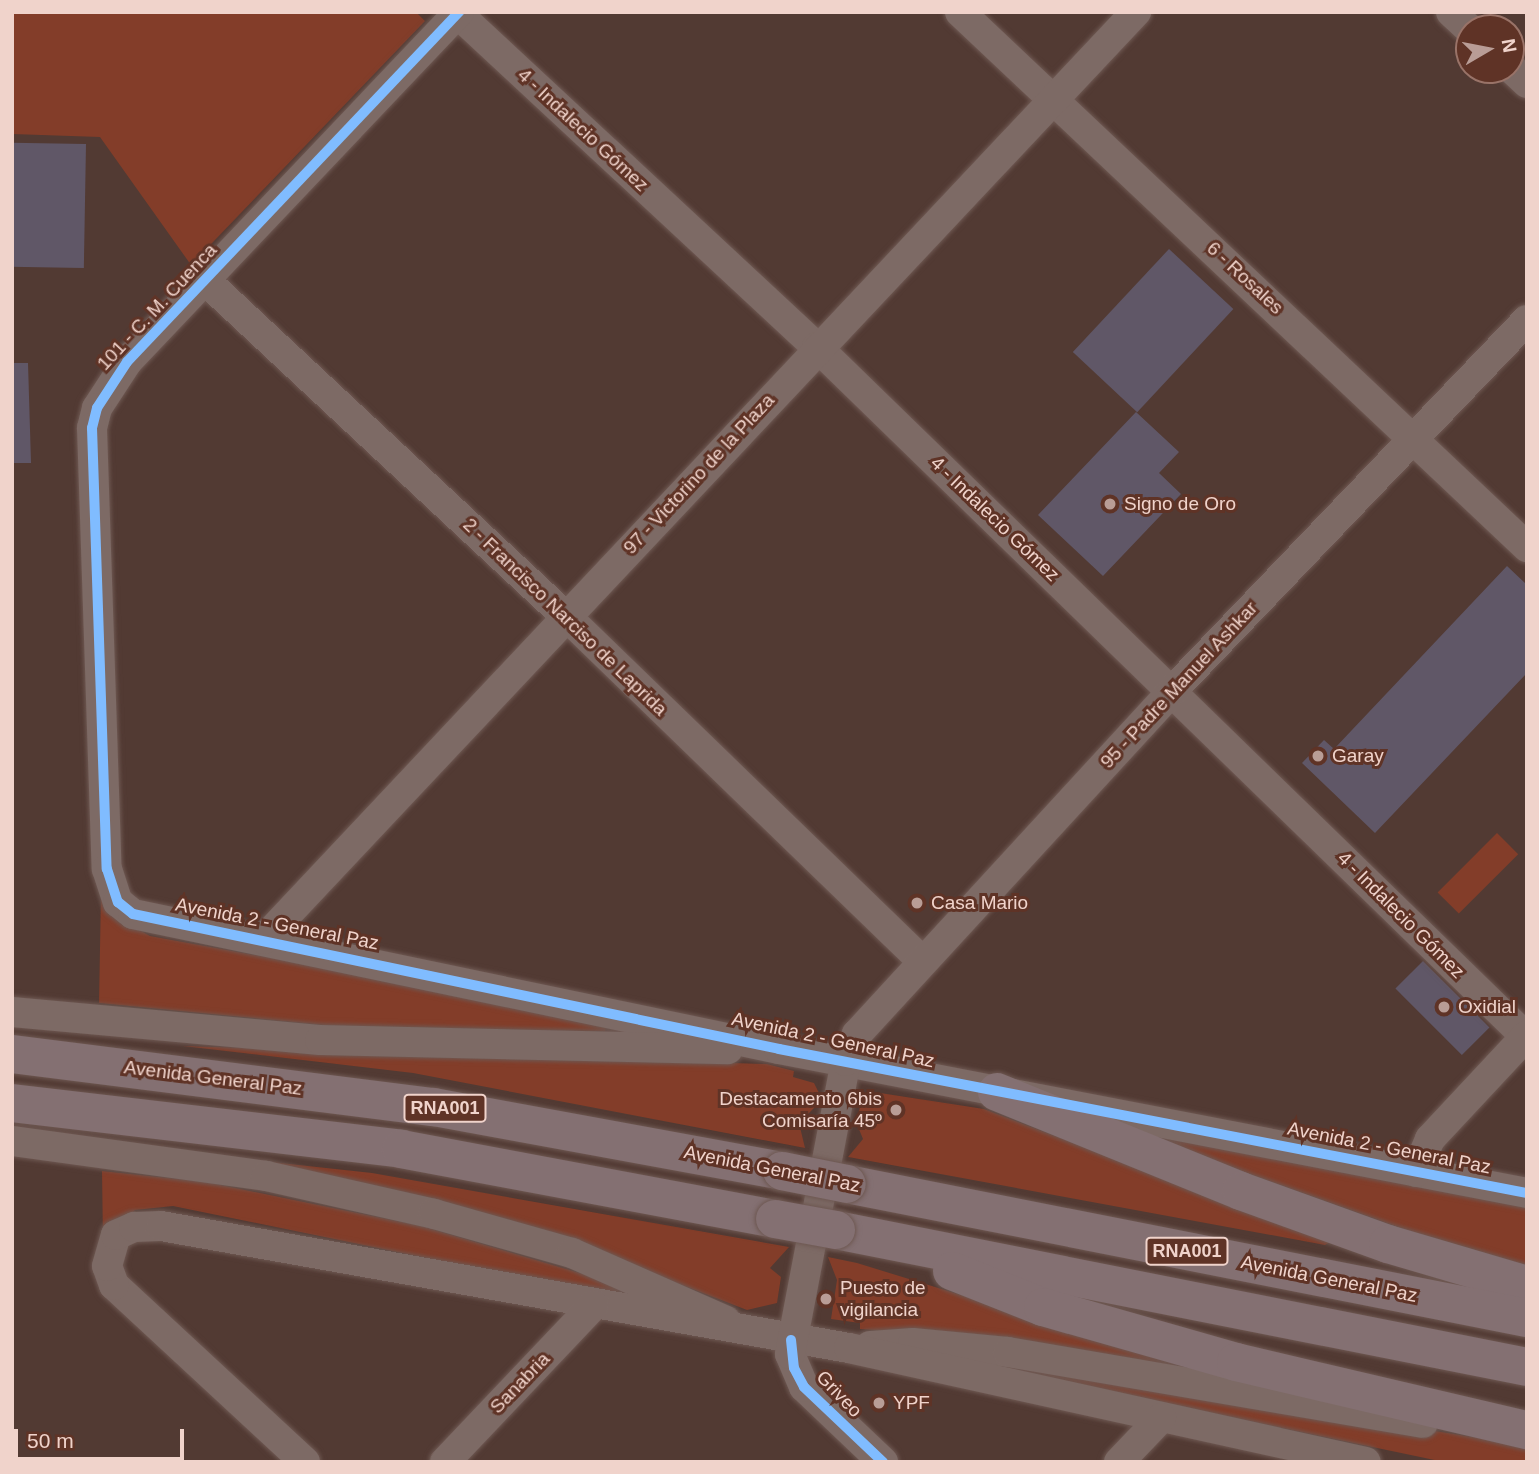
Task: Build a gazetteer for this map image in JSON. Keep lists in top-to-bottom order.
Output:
{
  "streets": {
    "highway": ["Avenida General Paz", "RNA001"],
    "street": [
      "4 - Indalecio Gómez",
      "6 - Rosales",
      "101 - C. M. Cuenca",
      "97 - Victorino de la Plaza",
      "2 - Francisco Narciso de Laprida",
      "95 - Padre Manuel Ashkar",
      "Avenida 2 - General Paz",
      "Sanabria",
      "Griveo"
    ]
  },
  "crossings": [
    ["4 - Indalecio Gómez", "101 - C. M. Cuenca"],
    ["4 - Indalecio Gómez", "97 - Victorino de la Plaza"],
    ["4 - Indalecio Gómez", "95 - Padre Manuel Ashkar"],
    ["6 - Rosales", "97 - Victorino de la Plaza"],
    ["6 - Rosales", "95 - Padre Manuel Ashkar"],
    ["101 - C. M. Cuenca", "2 - Francisco Narciso de Laprida"],
    ["101 - C. M. Cuenca", "Avenida 2 - General Paz"],
    ["97 - Victorino de la Plaza", "2 - Francisco Narciso de Laprida"],
    ["97 - Victorino de la Plaza", "Avenida 2 - General Paz"],
    ["2 - Francisco Narciso de Laprida", "95 - Padre Manuel Ashkar"],
    ["95 - Padre Manuel Ashkar", "Avenida 2 - General Paz"],
    ["95 - Padre Manuel Ashkar", "Griveo"],
    ["Avenida 2 - General Paz", "Griveo"]
  ],
  "places": [
    "Signo de Oro",
    "Garay",
    "Casa Mario",
    "Oxidial",
    "Destacamento 6bis Comisaría 45º",
    "Puesto de vigilancia",
    "YPF"
  ],
  "scale_bar": "50 m",
  "north": "right"
}
